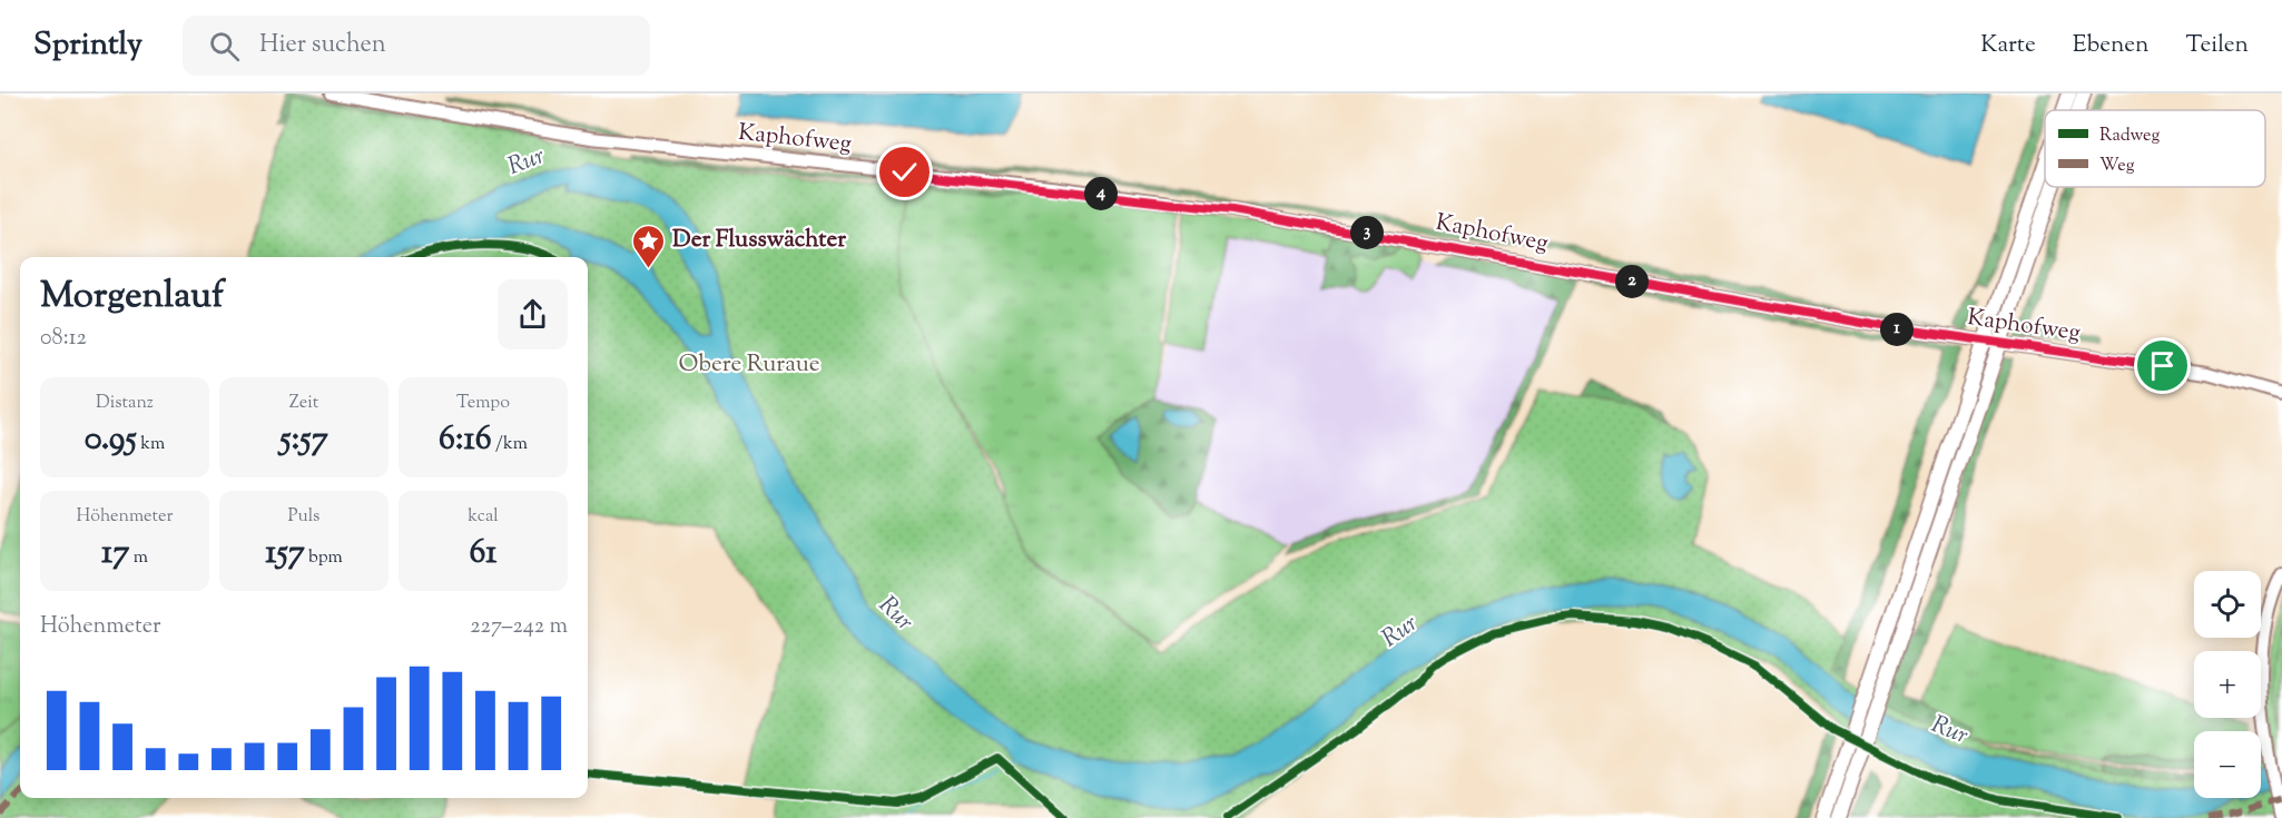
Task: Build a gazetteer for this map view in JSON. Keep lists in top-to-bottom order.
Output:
{
  "streets": {
    "main road": ["Kaphofweg"]
  },
  "water": ["Rur"],
  "parks": ["Obere Ruraue"],
  "places": {
    "place": ["Der Flusswächter"]
  },
  "legend": ["Radweg", "Weg"],
  "page": {
    "header": "Sprintly",
    "search": "Hier suchen",
    "nav": ["Karte", "Ebenen", "Teilen"],
    "pins": [
      "4",
      "3",
      "2",
      "1"
    ],
    "heading": ["Morgenlauf", "08:12"],
    "stats": [
      ["Distanz", "0.95 km"],
      ["Zeit", "5:57"],
      ["Tempo", "6:16 /km"],
      ["Höhenmeter", "17 m"],
      ["Puls", "157 bpm"],
      ["kcal", "61"]
    ],
    "map_buttons": ["+", "−"],
    "chart": ["Höhenmeter", "227–242 m"]
  }
}
